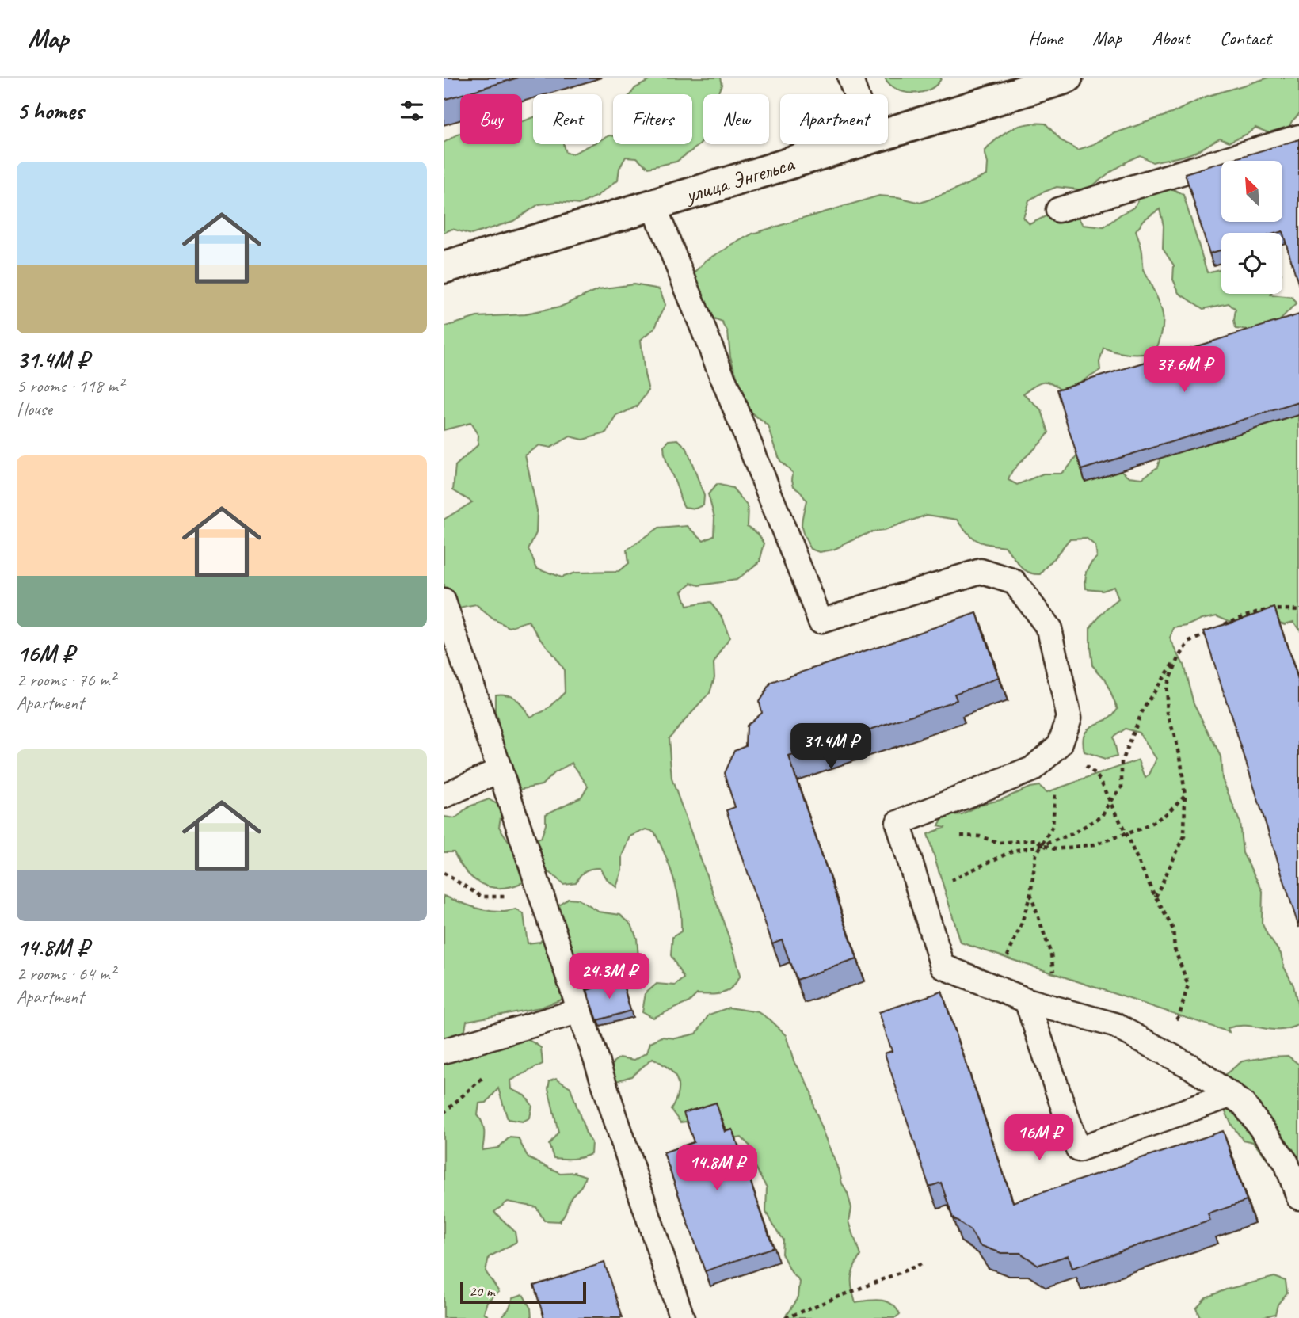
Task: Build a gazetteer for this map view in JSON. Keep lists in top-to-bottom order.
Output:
{
  "streets": {
    "street": ["улица Энгельса"]
  },
  "scale_bar": "20 m",
  "north": "top left",
  "page": {
    "header": "Map",
    "nav": [
      "Home",
      "Map",
      "About",
      "Contact"
    ],
    "heading": "5 homes",
    "chip": [
      "Buy",
      "Rent",
      "Filters",
      "New",
      "Apartment"
    ],
    "list": [
      {
        "name": "31.4M ₽",
        "note": "5 rooms · 118 m² · House"
      },
      {
        "name": "16M ₽",
        "note": "2 rooms · 76 m² · Apartment"
      },
      {
        "name": "14.8M ₽",
        "note": "2 rooms · 64 m² · Apartment"
      }
    ],
    "price": [
      "37.6M ₽",
      "31.4M ₽",
      "24.3M ₽",
      "16M ₽",
      "14.8M ₽"
    ],
    "scale": "20 m"
  }
}
